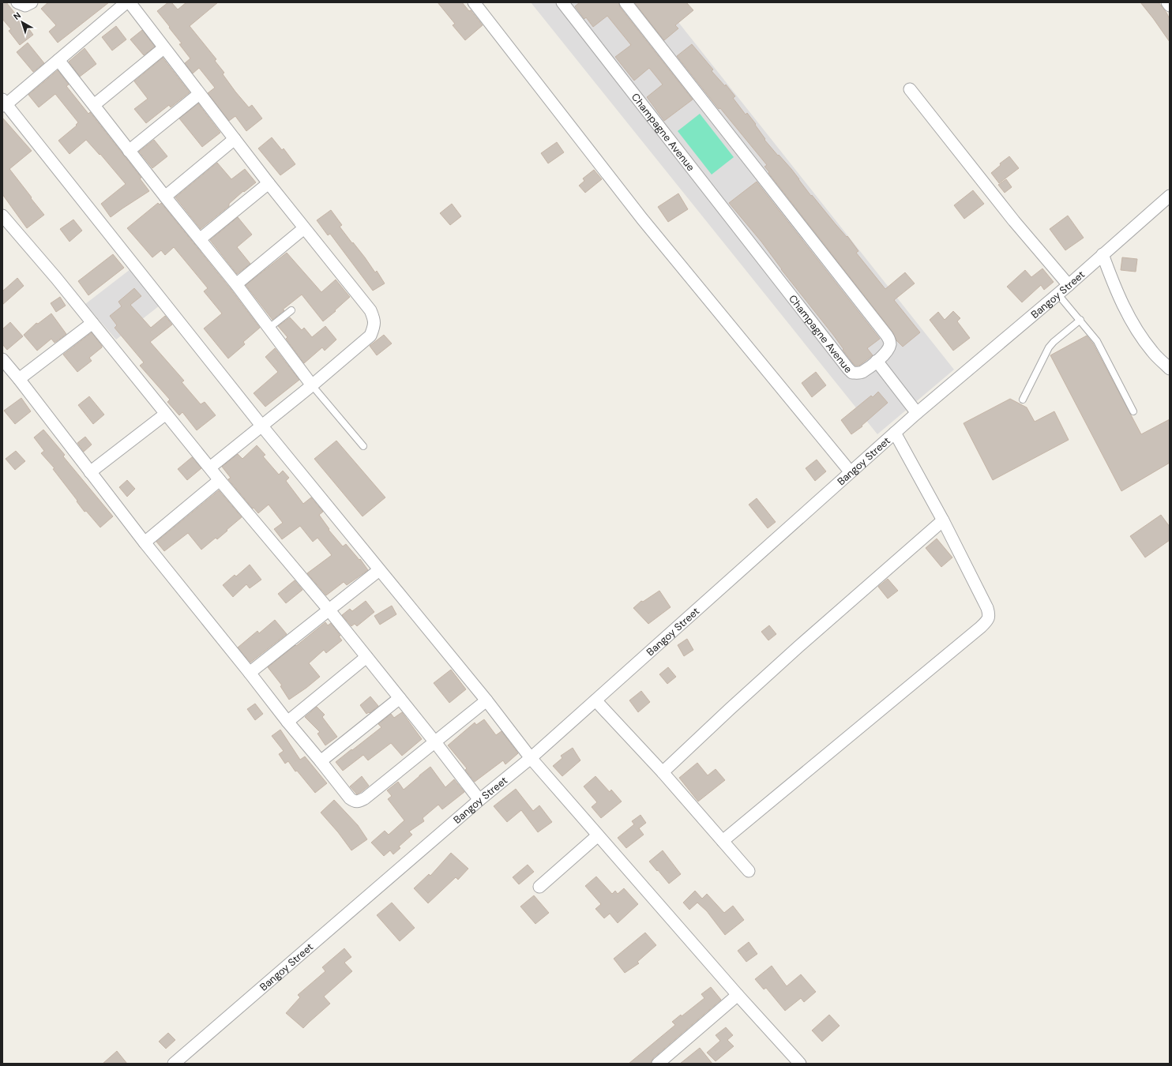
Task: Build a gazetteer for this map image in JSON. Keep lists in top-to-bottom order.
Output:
{
  "streets": {
    "street": ["Champagne Avenue", "Bangoy Street"]
  },
  "north": "top left"
}
